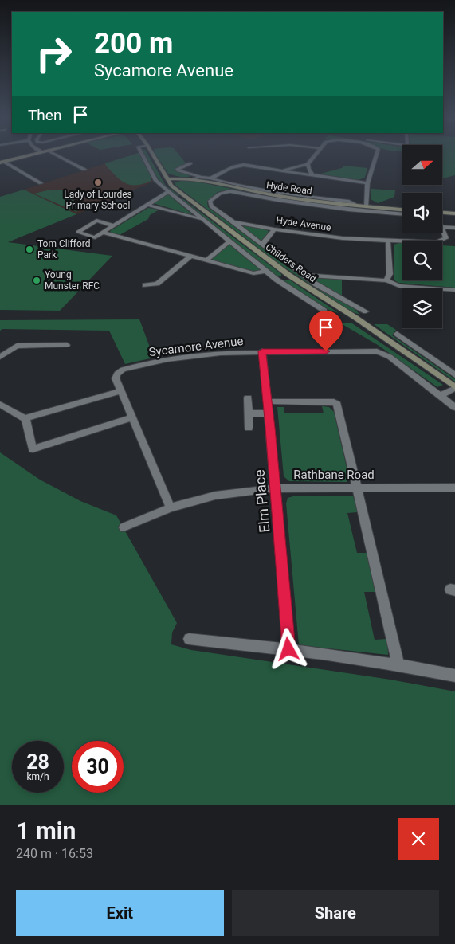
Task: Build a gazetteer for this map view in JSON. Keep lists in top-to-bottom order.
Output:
{
  "streets": {
    "main road": ["Hyde Road", "Childers Road"],
    "street": [
      "Hyde Avenue",
      "Sycamore Avenue",
      "Rathbane Road",
      "Elm Place"
    ]
  },
  "crossings": [
    ["Hyde Road", "Hyde Avenue"],
    ["Hyde Road", "Childers Road"],
    ["Sycamore Avenue", "Rathbane Road"],
    ["Sycamore Avenue", "Elm Place"],
    ["Rathbane Road", "Elm Place"]
  ],
  "places": ["Lady of Lourdes Primary School", "Tom Clifford Park", "Young Munster RFC"],
  "north": "right",
  "page": {
    "turn": ["200 m", "Sycamore Avenue"],
    "then": "Then",
    "speed": "28 km/h",
    "limit": "30",
    "heading": ["1 min", "240 m · 16:53"],
    "buttons": ["Exit", "Share"]
  }
}
